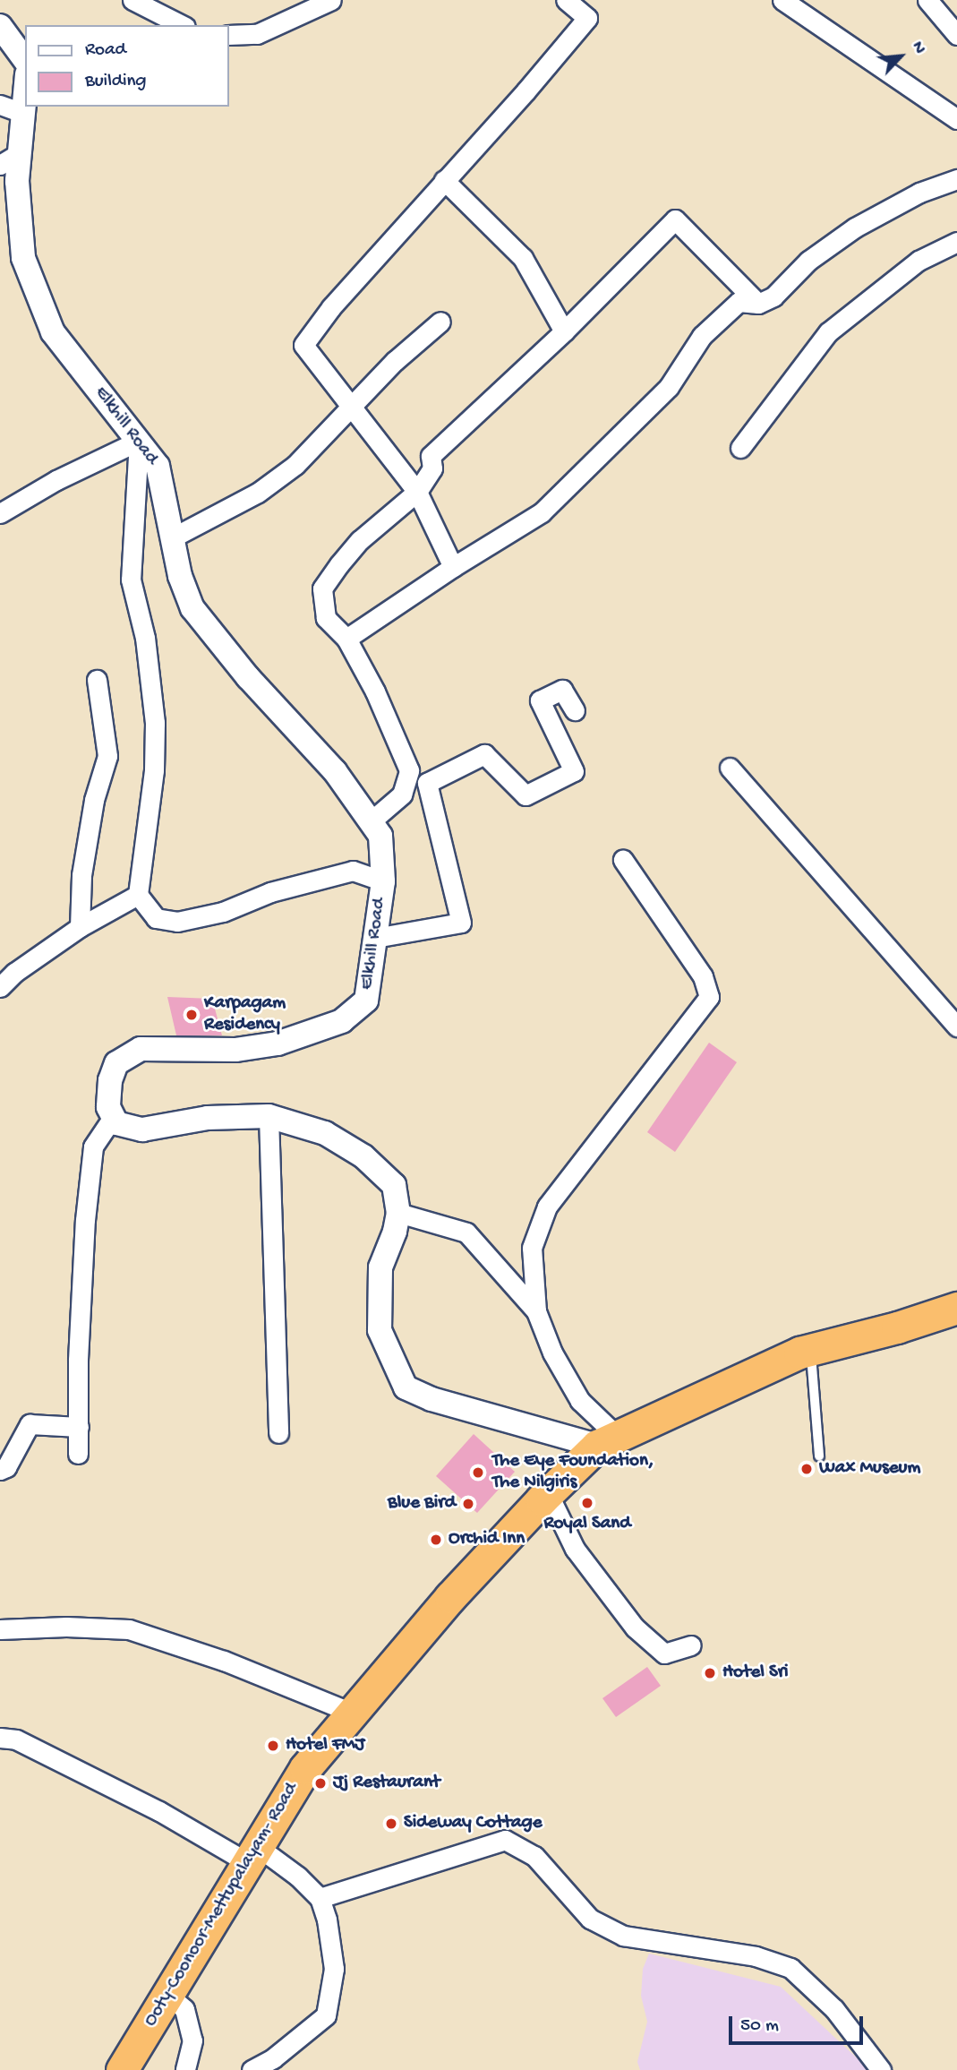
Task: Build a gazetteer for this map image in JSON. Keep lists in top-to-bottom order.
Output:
{
  "streets": {
    "highway": ["Ooty-Coonoor-Mettupalayam- Road"],
    "street": ["Elkhill Road"]
  },
  "places": [
    "Karpagam Residency",
    "Wax Museum",
    "The Eye Foundation, The Nilgiris",
    "Royal Sand",
    "Blue Bird",
    "Orchid Inn",
    "Hotel Sri",
    "Hotel FMJ",
    "Jj Restaurant",
    "Sideway Cottage"
  ],
  "legend": ["Road", "Building"],
  "scale_bar": "50 m",
  "north": "top right"
}
